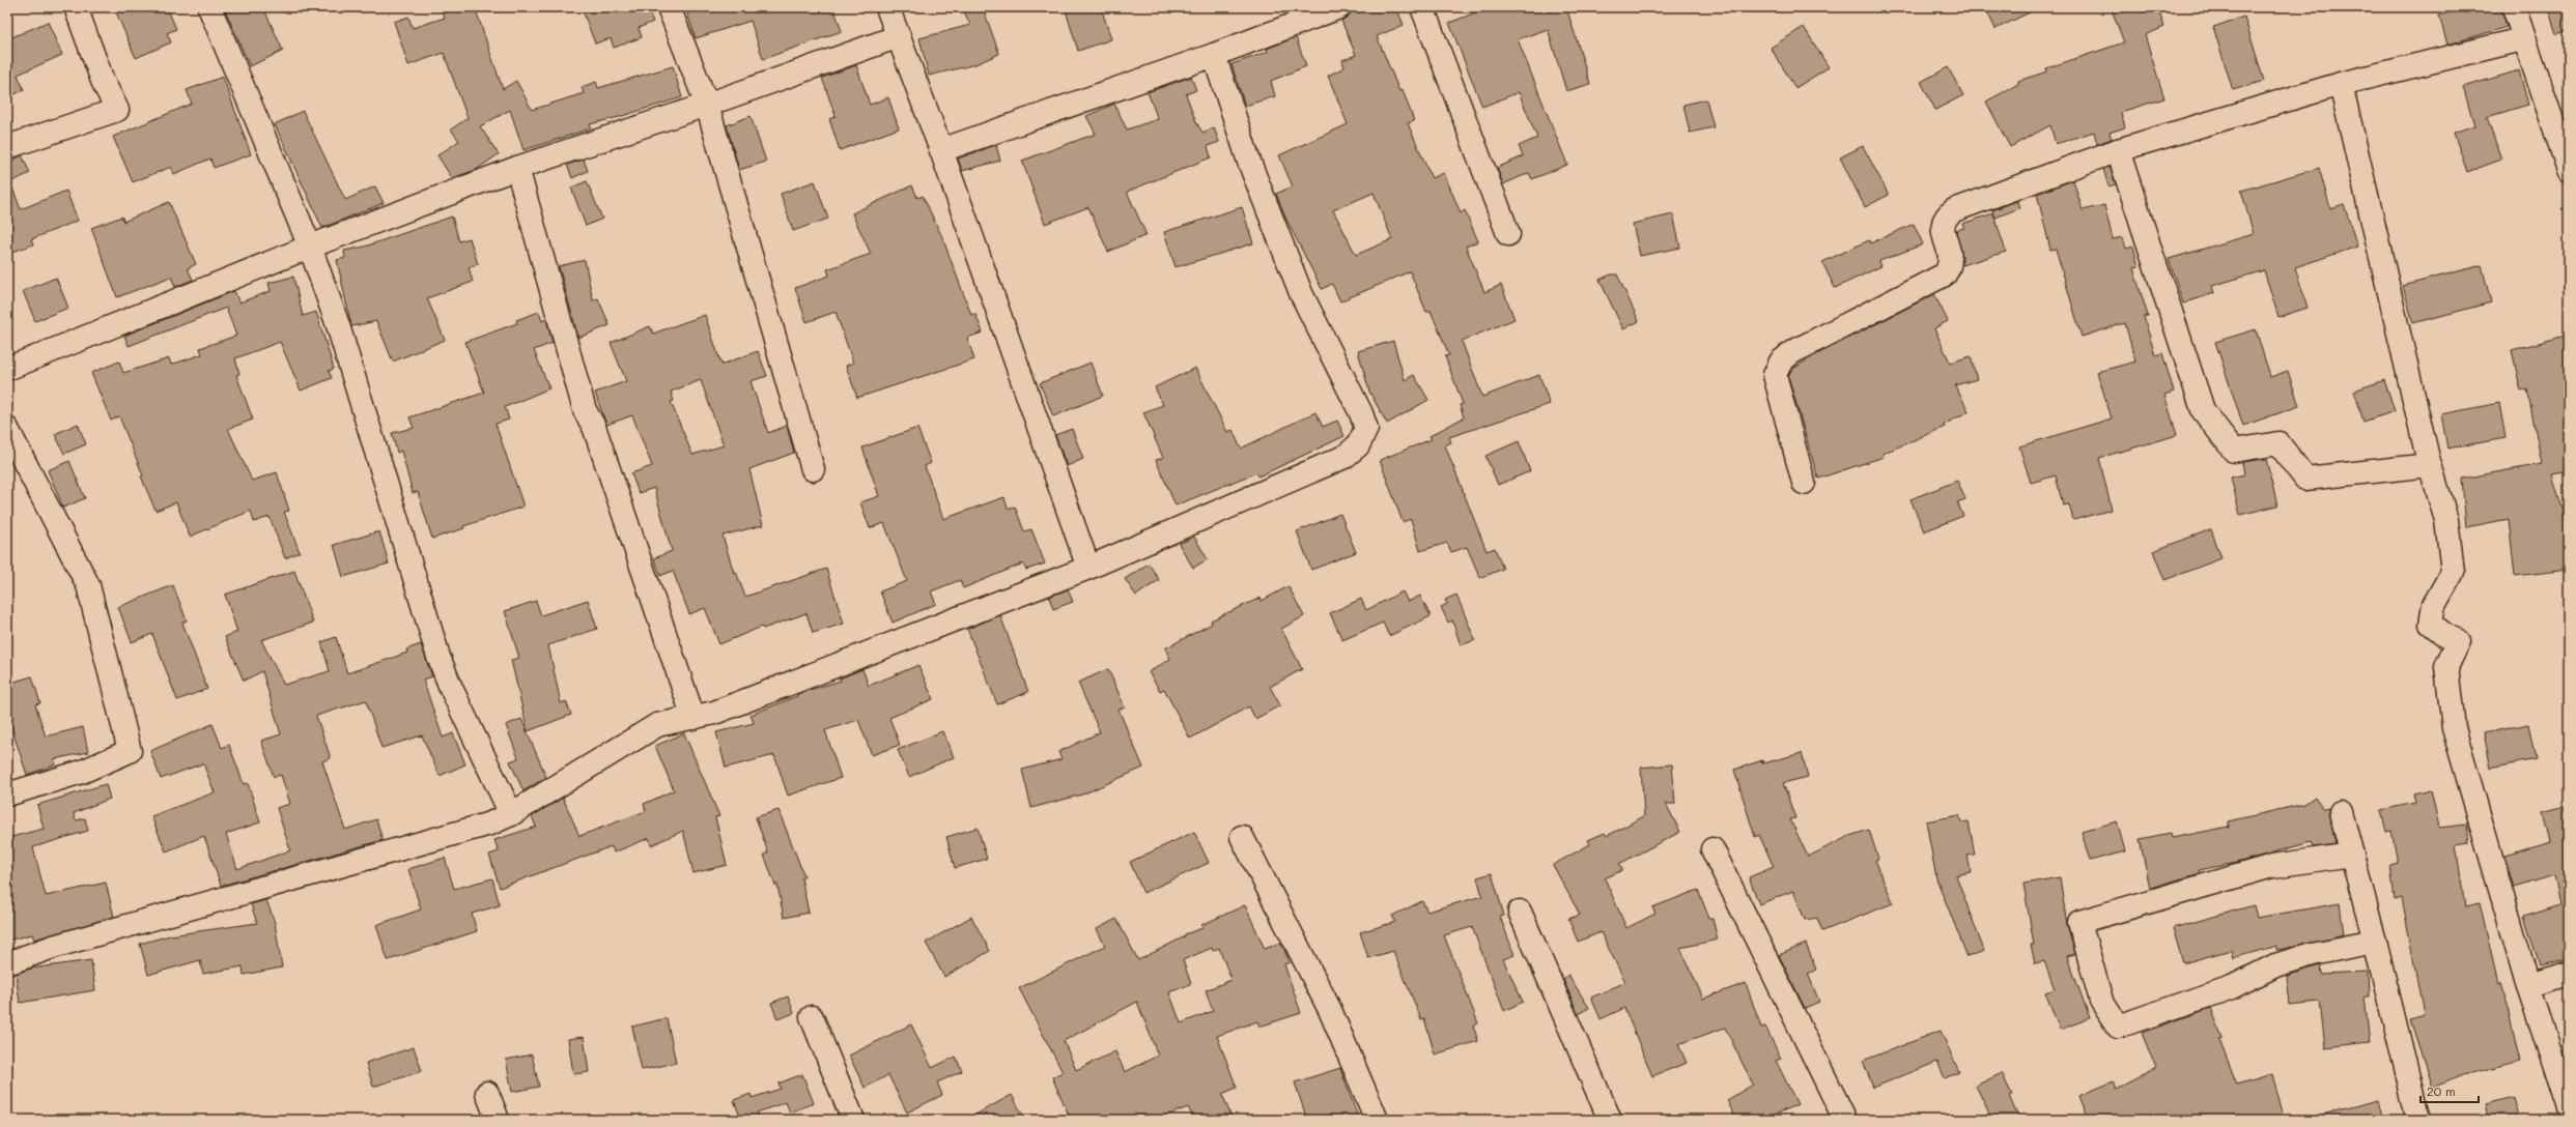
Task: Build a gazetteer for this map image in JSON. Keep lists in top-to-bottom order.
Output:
{
  "scale_bar": "20 m"
}
